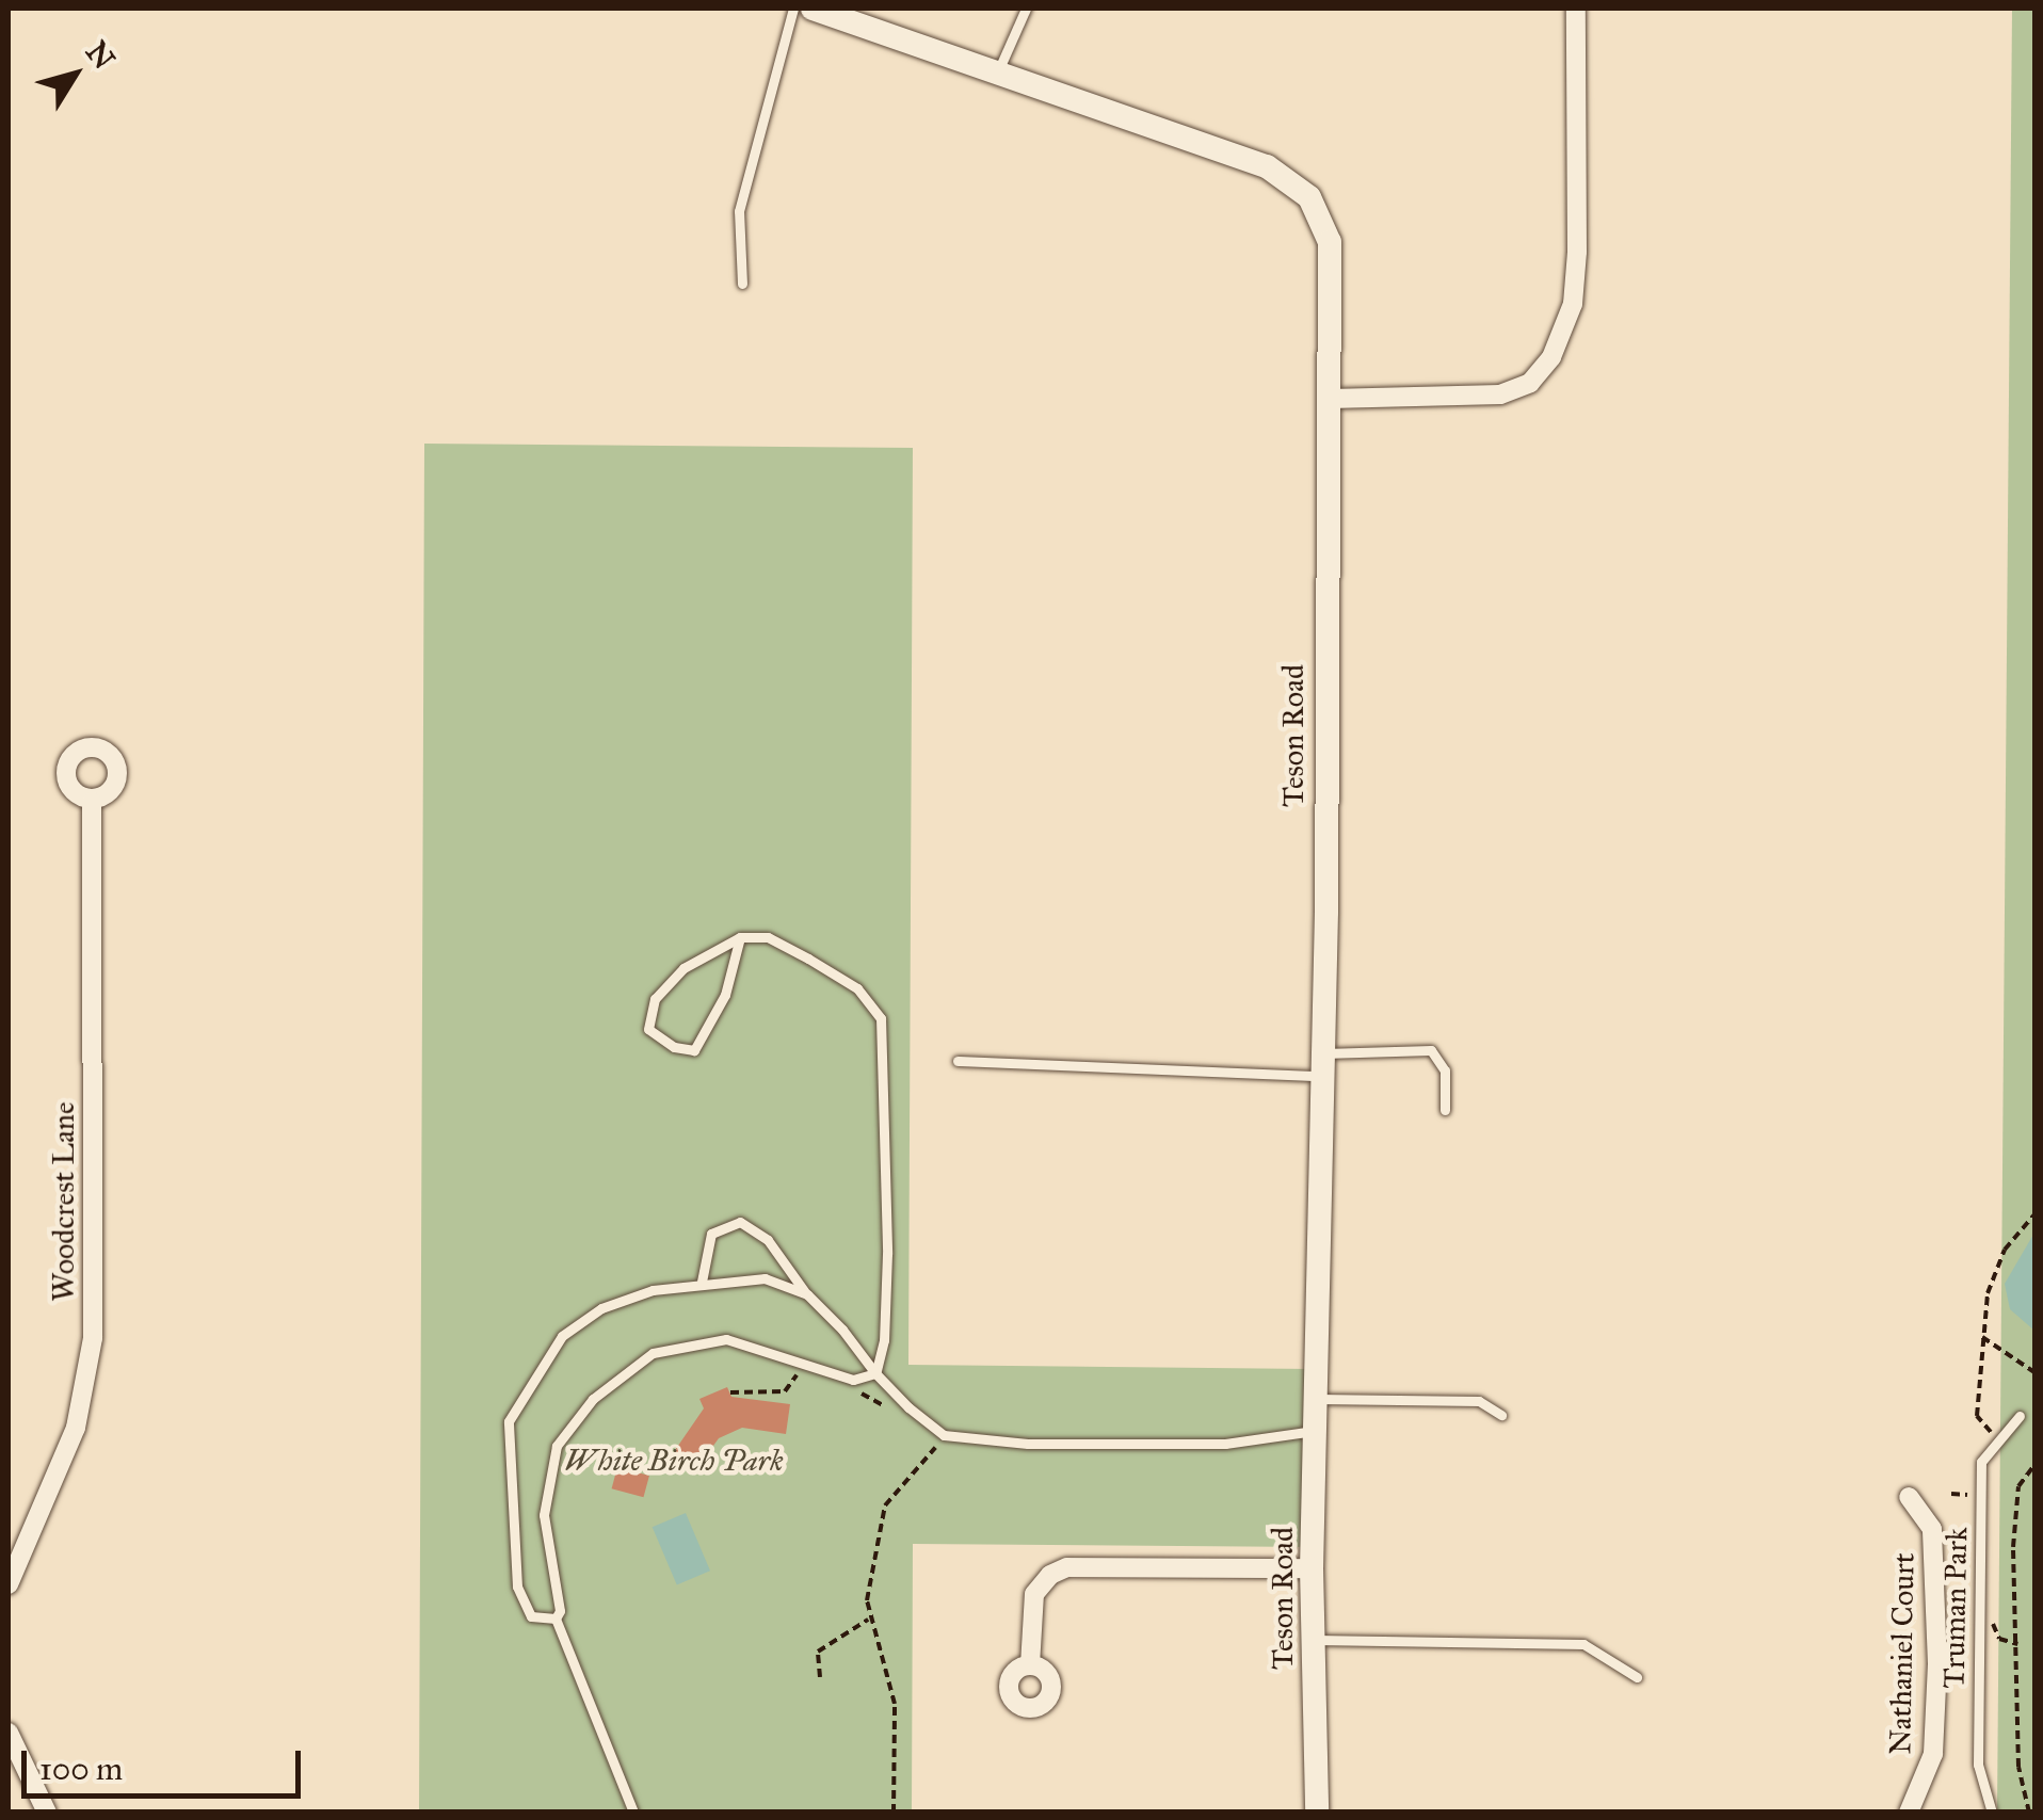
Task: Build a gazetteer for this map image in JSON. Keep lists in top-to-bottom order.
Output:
{
  "streets": {
    "street": ["Teson Road", "Woodcrest Lane", "Nathaniel Court"],
    "lane": ["Truman Park"]
  },
  "parks": ["White Birch Park"],
  "scale_bar": "100 m",
  "north": "top right"
}
